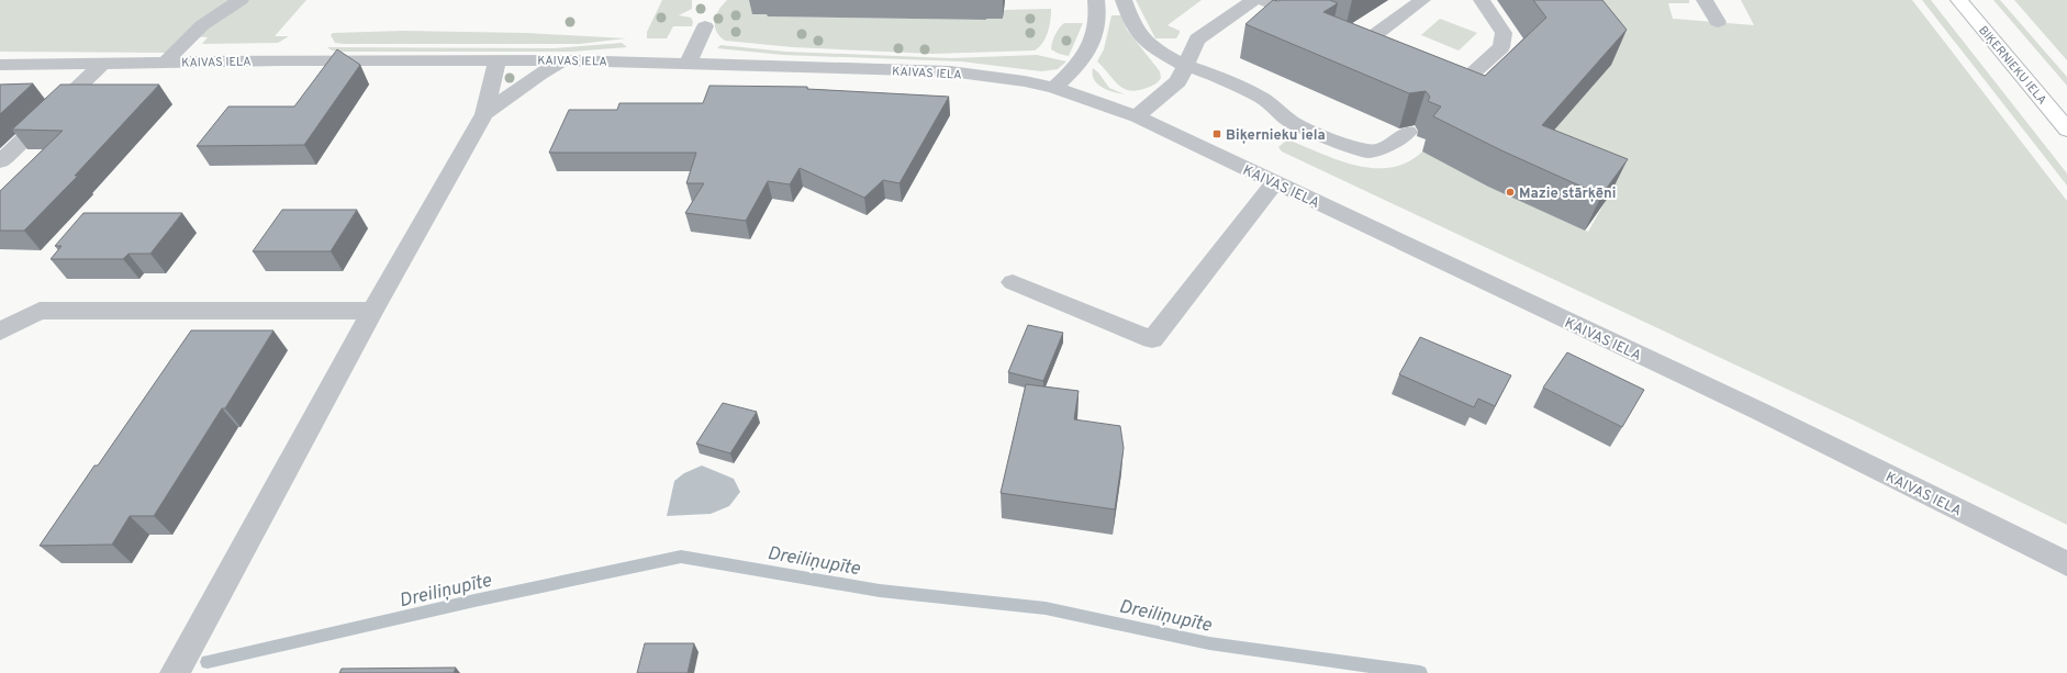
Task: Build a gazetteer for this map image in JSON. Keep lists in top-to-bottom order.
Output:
{
  "streets": {
    "main road": ["BIĶERNIEKU IELA"],
    "street": ["KAIVAS IELA"]
  },
  "water": ["Dreiliņupīte"],
  "places": {
    "transit": ["Biķernieku iela"],
    "other": ["Mazie stārķēni"]
  }
}
